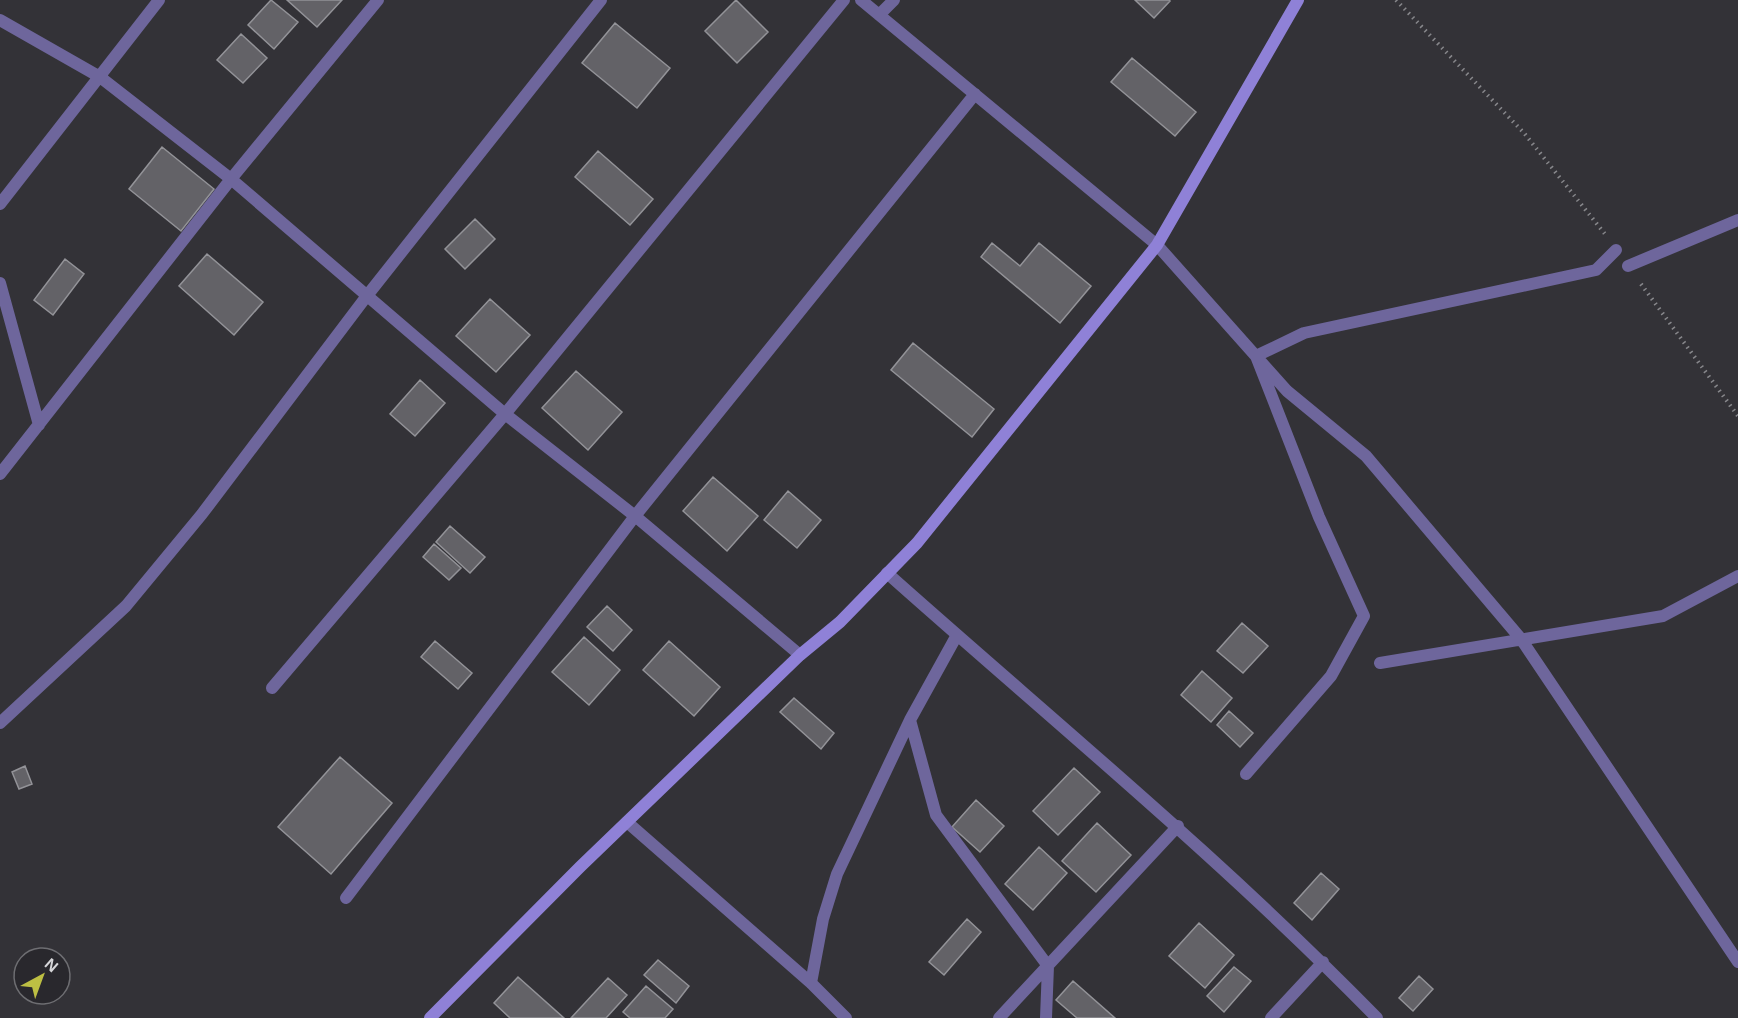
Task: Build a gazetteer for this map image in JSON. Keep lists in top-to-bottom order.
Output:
{
  "north": "top right"
}
